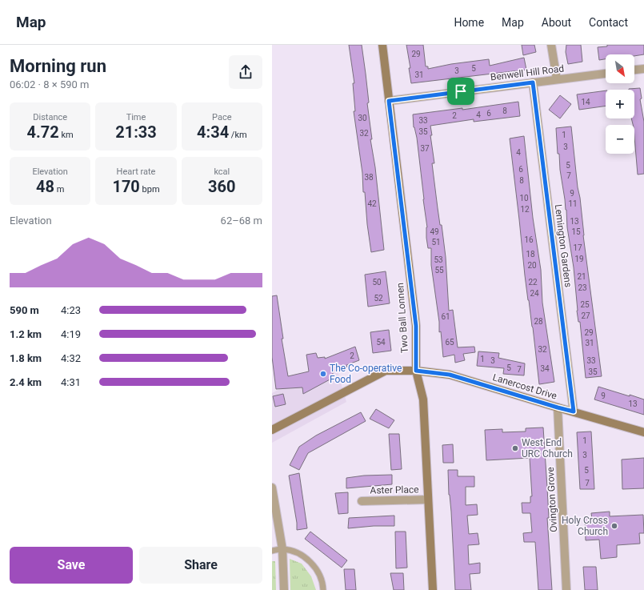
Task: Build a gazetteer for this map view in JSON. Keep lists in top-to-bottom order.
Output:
{
  "streets": {
    "main road": ["Two Ball Lonnen", "Lanercost Drive"],
    "street": [
      "Benwell Hill Road",
      "Lemington Gardens",
      "Aster Place",
      "Ovington Grove"
    ]
  },
  "crossings": [
    ["Benwell Hill Road", "Lemington Gardens"],
    ["Benwell Hill Road", "Two Ball Lonnen"],
    ["Lemington Gardens", "Lanercost Drive"],
    ["Two Ball Lonnen", "Lanercost Drive"],
    ["Two Ball Lonnen", "Aster Place"],
    ["Lanercost Drive", "Ovington Grove"]
  ],
  "places": ["The Co-operative Food", "West End URC Church", "Holy Cross Church"],
  "house_numbers": [
    "29",
    "5",
    "3",
    "31",
    "14",
    "8",
    "6",
    "4",
    "2",
    "30",
    "33",
    "35",
    "32",
    "1",
    "3",
    "37",
    "4",
    "5",
    "6",
    "7",
    "38",
    "8",
    "9",
    "10",
    "42",
    "11",
    "12",
    "13",
    "49",
    "15",
    "16",
    "51",
    "17",
    "18",
    "19",
    "53",
    "20",
    "55",
    "21",
    "50",
    "22",
    "23",
    "24",
    "52",
    "25",
    "27",
    "61",
    "28",
    "29",
    "54",
    "65",
    "31",
    "32",
    "2",
    "1",
    "3",
    "33",
    "5",
    "34",
    "7",
    "35",
    "9",
    "13",
    "1",
    "3",
    "5",
    "7"
  ],
  "north": "bottom right",
  "page": {
    "header": "Map",
    "nav": [
      "Home",
      "Map",
      "About",
      "Contact"
    ],
    "heading": ["Morning run", "06:02 · 8 × 590 m"],
    "map_buttons": ["+", "−"],
    "stats": [
      ["Distance", "4.72 km"],
      ["Time", "21:33"],
      ["Pace", "4:34 /km"],
      ["Elevation", "48 m"],
      ["Heart rate", "170 bpm"],
      ["kcal", "360"]
    ],
    "chart": ["Elevation", "62–68 m"],
    "list": [
      {
        "name": "590 m",
        "note": "4:23"
      },
      {
        "name": "1.2 km",
        "note": "4:19"
      },
      {
        "name": "1.8 km",
        "note": "4:32"
      },
      {
        "name": "2.4 km",
        "note": "4:31"
      }
    ],
    "buttons": ["Save", "Share"]
  }
}
